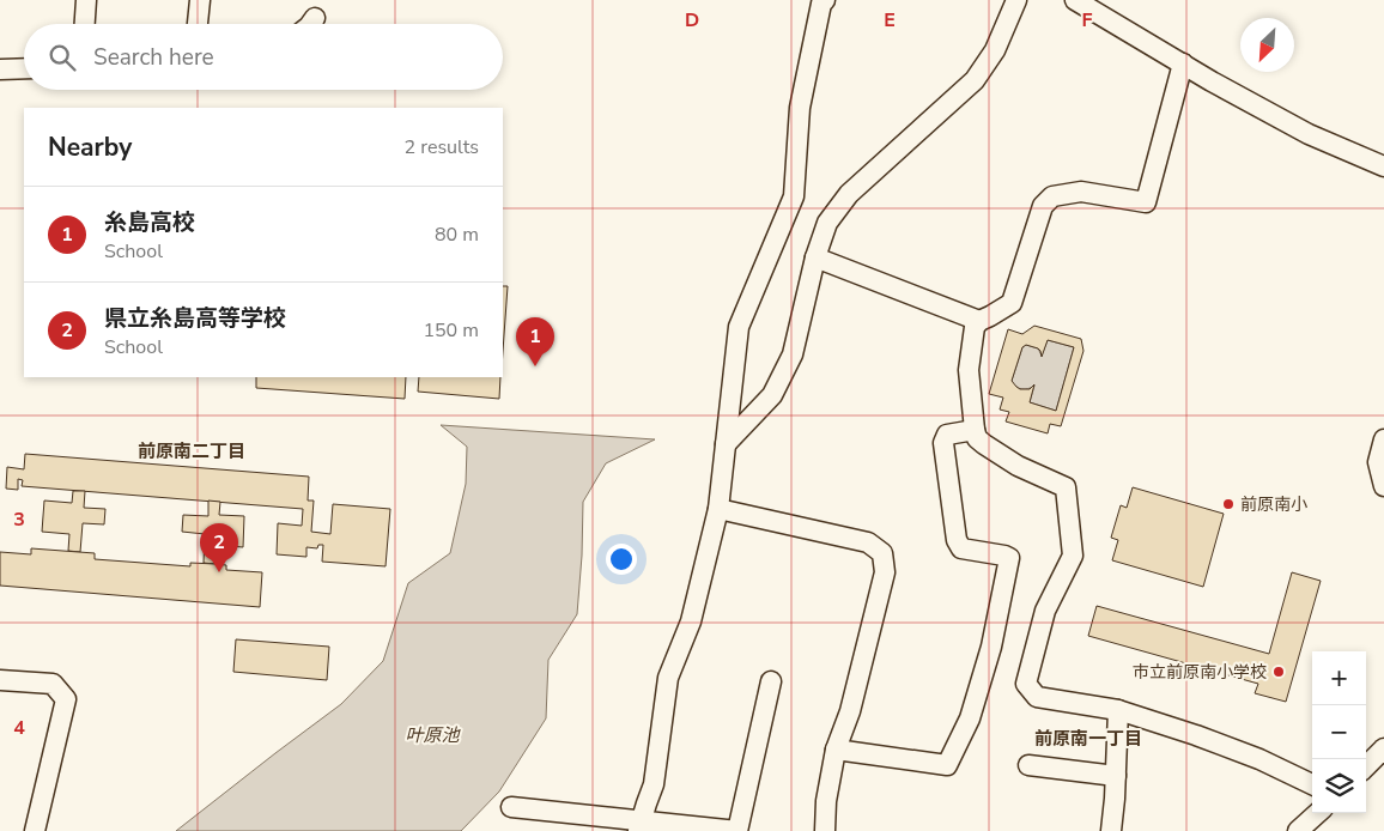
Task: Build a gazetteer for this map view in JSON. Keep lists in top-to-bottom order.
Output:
{
  "districts": ["前原南二丁目", "前原南一丁目"],
  "water": ["叶原池"],
  "places": ["前原南小", "市立前原南小学校"],
  "north": "bottom left",
  "page": {
    "search": "Search here",
    "heading": ["Nearby", "2 results"],
    "list": [
      {
        "mark": "1",
        "name": "糸島高校",
        "note": "School",
        "value": "80 m"
      },
      {
        "mark": "2",
        "name": "県立糸島高等学校",
        "note": "School",
        "value": "150 m"
      }
    ],
    "pins": ["1", "2"],
    "map_buttons": ["+", "−"]
  },
  "grid": {
    "columns": ["D", "E", "F"],
    "rows": ["3", "4"]
  }
}
